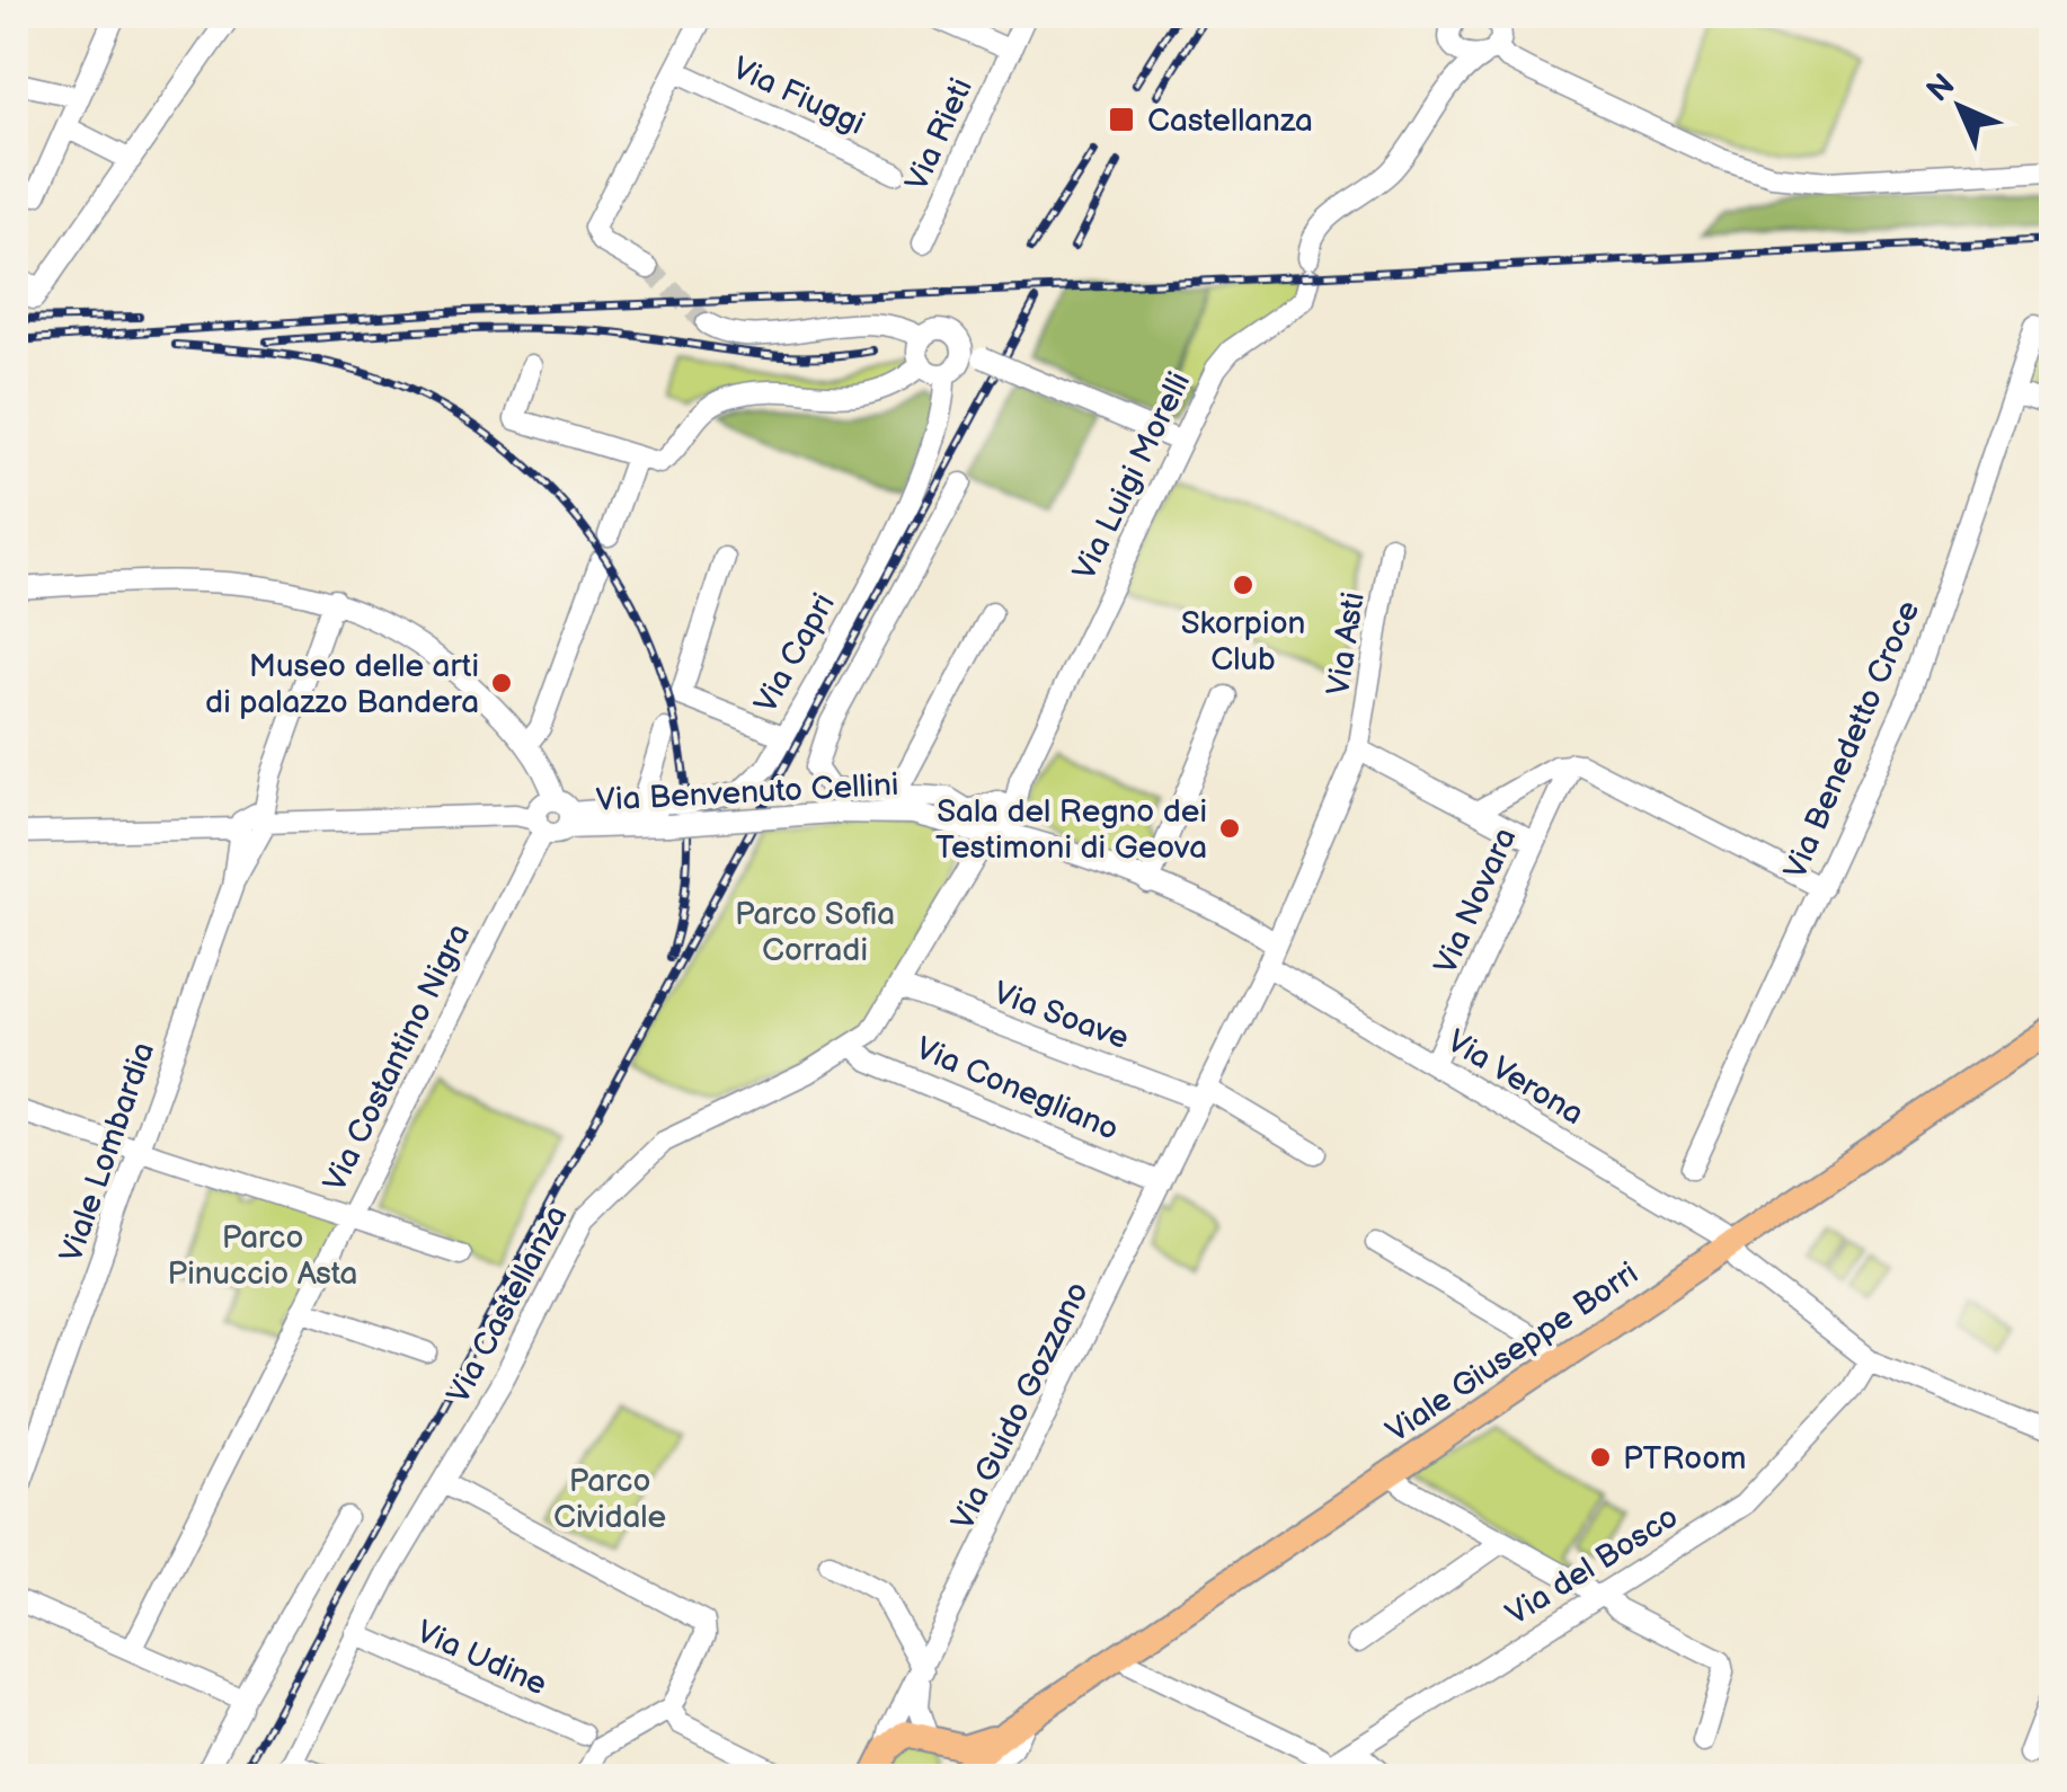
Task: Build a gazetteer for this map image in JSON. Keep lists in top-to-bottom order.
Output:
{
  "streets": {
    "main road": ["Viale Giuseppe Borri"],
    "street": [
      "Via Fiuggi",
      "Via Rieti",
      "Via Luigi Morelli",
      "Via Asti",
      "Via Capri",
      "Via Benedetto Croce",
      "Via Benvenuto Cellini",
      "Via Novara",
      "Via Soave",
      "Via Costantino Nigra",
      "Via Verona",
      "Via Conegliano",
      "Viale Lombardia",
      "Via Castellanza",
      "Via Guido Gozzano",
      "Via del Bosco",
      "Via Udine"
    ]
  },
  "crossings": [
    ["Via Luigi Morelli", "Via Castellanza"],
    ["Via Asti", "Via Guido Gozzano"],
    ["Via Capri", "Via Benvenuto Cellini"],
    ["Via Capri", "Via Costantino Nigra"],
    ["Via Benvenuto Cellini", "Via Costantino Nigra"],
    ["Via Benvenuto Cellini", "Via Castellanza"],
    ["Via Novara", "Via Verona"],
    ["Via Soave", "Via Castellanza"],
    ["Via Soave", "Via Guido Gozzano"],
    ["Via Verona", "Viale Giuseppe Borri"],
    ["Via Verona", "Via Guido Gozzano"],
    ["Via Conegliano", "Via Castellanza"],
    ["Via Conegliano", "Via Guido Gozzano"],
    ["Via Castellanza", "Via Udine"]
  ],
  "parks": ["Parco Sofia Corradi", "Parco Pinuccio Asta", "Parco Cividale"],
  "places": {
    "transit": ["Castellanza"],
    "other": [
      "Skorpion Club",
      "Museo delle arti di palazzo Bandera",
      "Sala del Regno dei Testimoni di Geova",
      "PTRoom"
    ]
  },
  "north": "top left"
}
